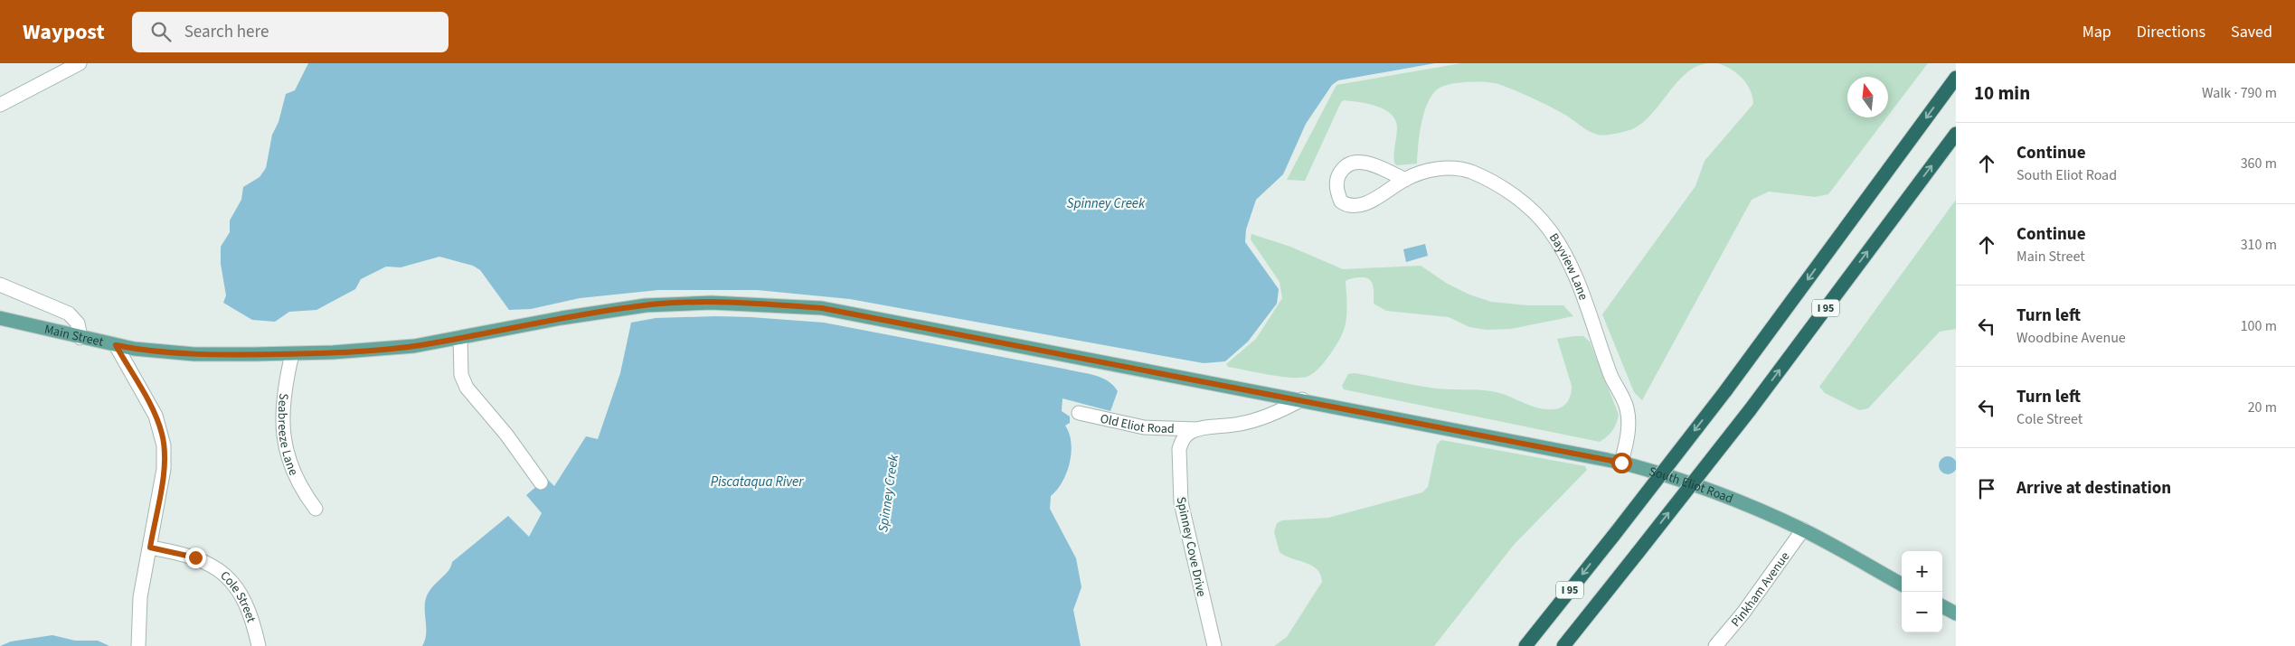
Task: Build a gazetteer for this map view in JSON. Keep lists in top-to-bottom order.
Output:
{
  "streets": {
    "highway": ["I 95"],
    "main road": ["Main Street", "South Eliot Road"],
    "street": [
      "Bayview Lane",
      "Old Eliot Road",
      "Seabreeze Lane",
      "Spinney Cove Drive",
      "Pinkham Avenue",
      "Cole Street"
    ]
  },
  "crossings": [
    ["Bayview Lane", "South Eliot Road"],
    ["Main Street", "Seabreeze Lane"],
    ["Main Street", "South Eliot Road"],
    ["Old Eliot Road", "Spinney Cove Drive"],
    ["South Eliot Road", "Pinkham Avenue"]
  ],
  "water": ["Spinney Creek", "Piscataqua River"],
  "north": "top",
  "page": {
    "header": "Waypost",
    "search": "Search here",
    "nav": ["Map", "Directions", "Saved"],
    "heading": ["10 min", "Walk · 790 m"],
    "list": [
      ["Continue", "South Eliot Road", "360 m"],
      ["Continue", "Main Street", "310 m"],
      ["Turn left", "Woodbine Avenue", "100 m"],
      ["Turn left", "Cole Street", "20 m"],
      "Arrive at destination"
    ],
    "map_buttons": ["+", "−"]
  }
}
